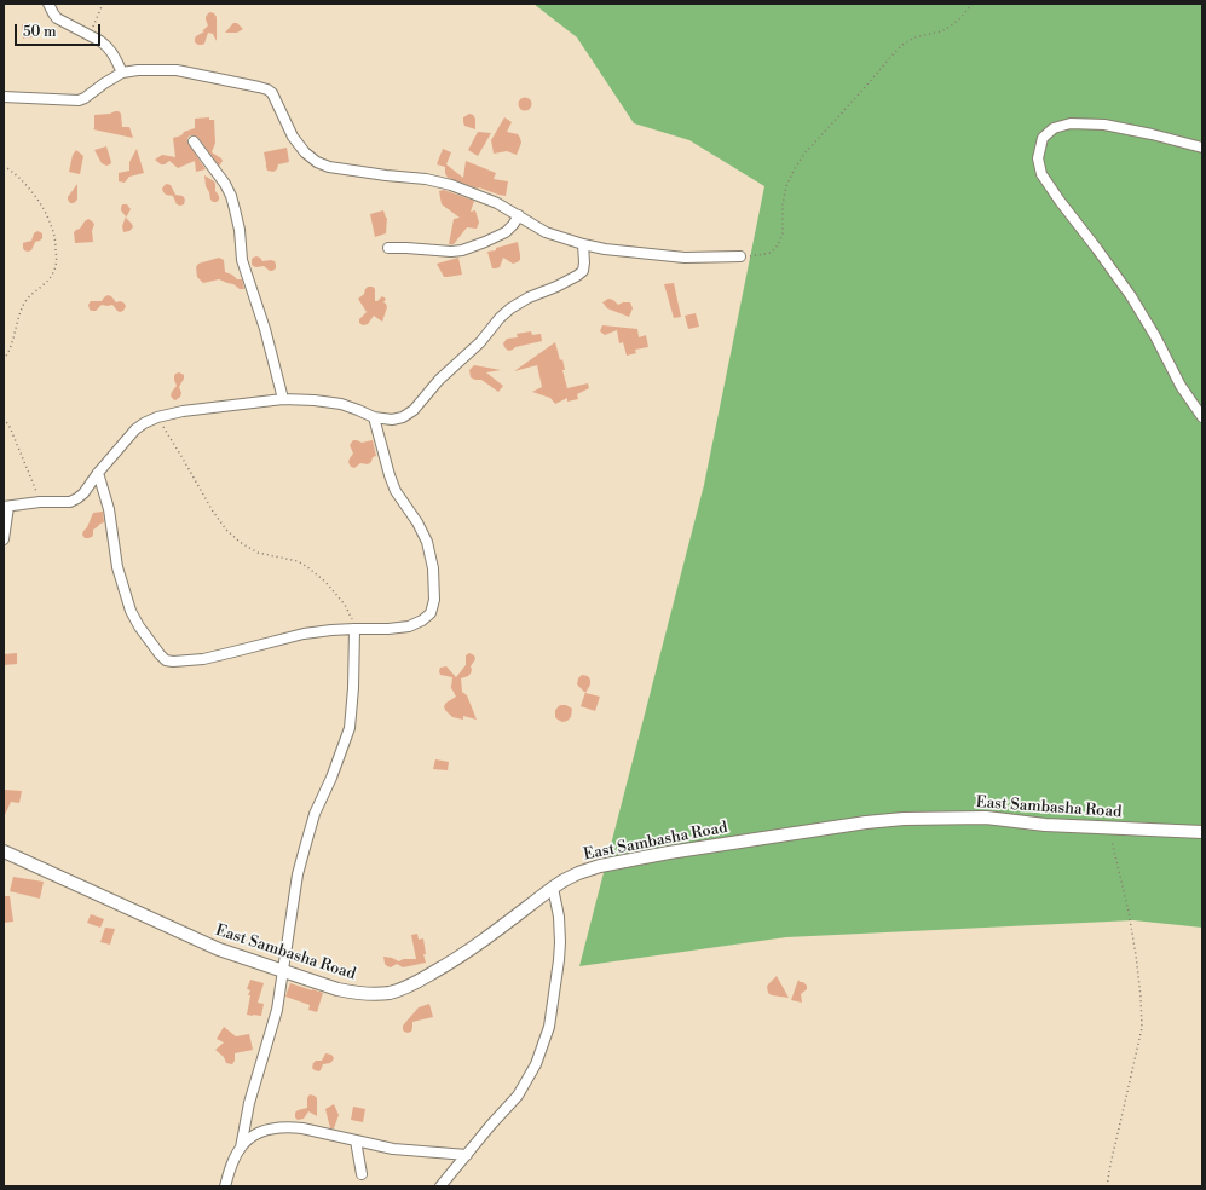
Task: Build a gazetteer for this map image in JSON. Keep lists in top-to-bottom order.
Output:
{
  "streets": {
    "street": ["East Sambasha Road"]
  },
  "scale_bar": "50 m"
}
